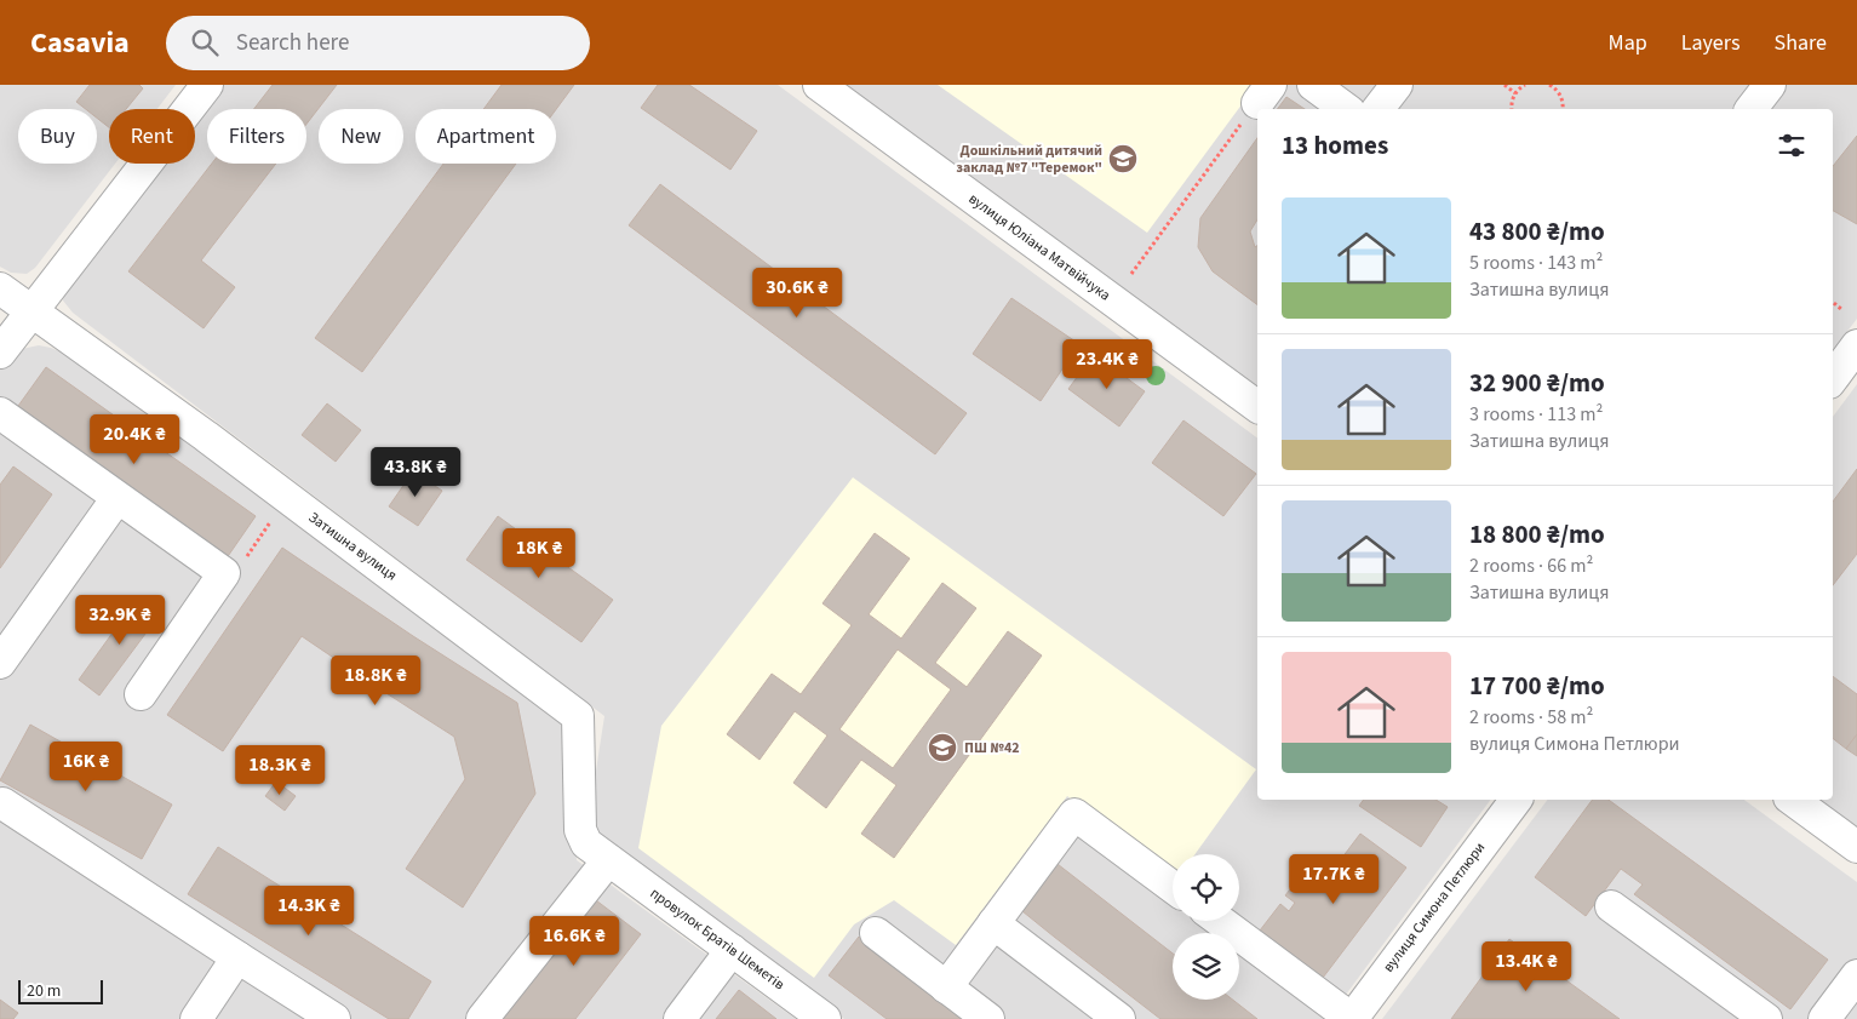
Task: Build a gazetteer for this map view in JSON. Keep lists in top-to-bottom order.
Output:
{
  "streets": {
    "street": [
      "вулиця Юліана Матвійчука",
      "Затишна вулиця",
      "вулиця Симона Петлюри",
      "провулок Братів Шеметів"
    ]
  },
  "crossings": [
    ["Затишна вулиця", "провулок Братів Шеметів"]
  ],
  "places": {
    "school or university": ["Дошкільний дитячий заклад №7 \"Теремок\"", "ПШ №42"]
  },
  "scale_bar": "20 m",
  "page": {
    "header": "Casavia",
    "search": "Search here",
    "nav": ["Map", "Layers", "Share"],
    "chip": [
      "Buy",
      "Rent",
      "Filters",
      "New",
      "Apartment"
    ],
    "heading": "13 homes",
    "list": [
      {
        "name": "43 800 ₴/mo",
        "note": "5 rooms · 143 m² · Затишна вулиця"
      },
      {
        "name": "32 900 ₴/mo",
        "note": "3 rooms · 113 m² · Затишна вулиця"
      },
      {
        "name": "18 800 ₴/mo",
        "note": "2 rooms · 66 m² · Затишна вулиця"
      },
      {
        "name": "17 700 ₴/mo",
        "note": "2 rooms · 58 m² · вулиця Симона Петлюри"
      }
    ],
    "price": [
      "30.6K ₴",
      "23.4K ₴",
      "20.4K ₴",
      "43.8K ₴",
      "18K ₴",
      "32.9K ₴",
      "18.8K ₴",
      "16K ₴",
      "18.3K ₴",
      "17.7K ₴",
      "14.3K ₴",
      "16.6K ₴",
      "13.4K ₴"
    ],
    "scale": "20 m"
  }
}
